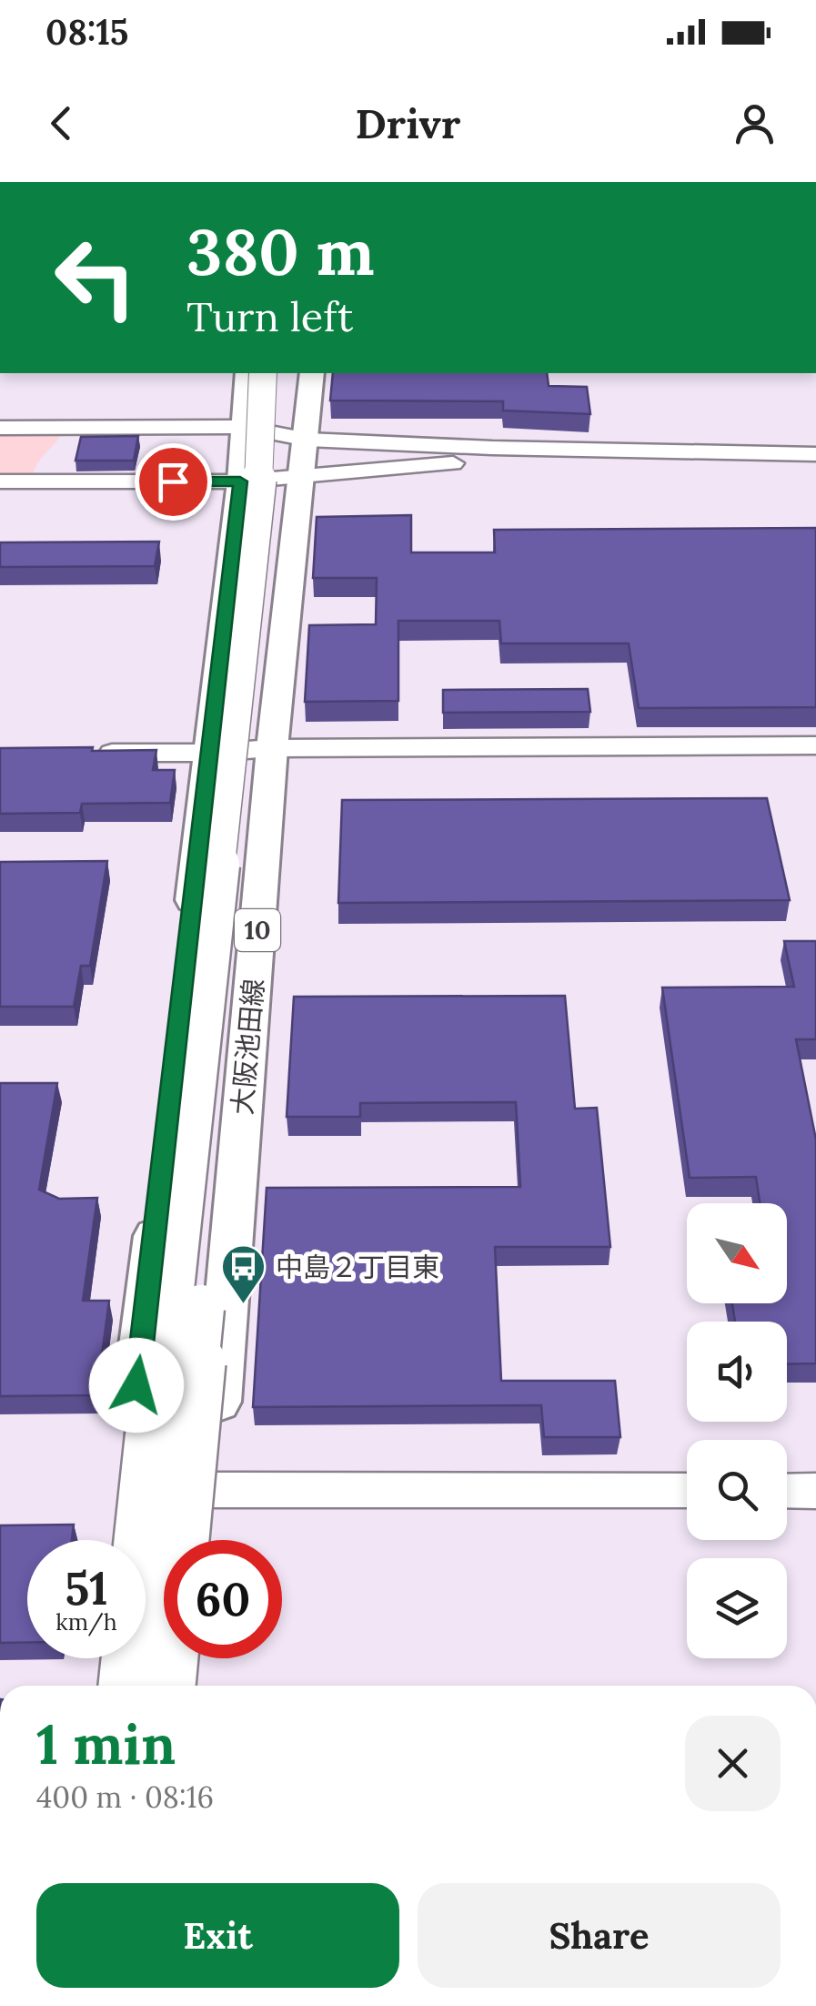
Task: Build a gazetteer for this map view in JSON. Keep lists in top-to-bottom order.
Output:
{
  "streets": {
    "main road": ["10", "大阪池田線"]
  },
  "places": {
    "bus stop": ["中島２丁目東"]
  },
  "north": "bottom right",
  "page": {
    "status": "08:15",
    "header": "Drivr",
    "turn": ["380 m", "Turn left"],
    "speed": "51 km/h",
    "limit": "60",
    "heading": ["1 min", "400 m · 08:16"],
    "buttons": ["Exit", "Share"]
  }
}
